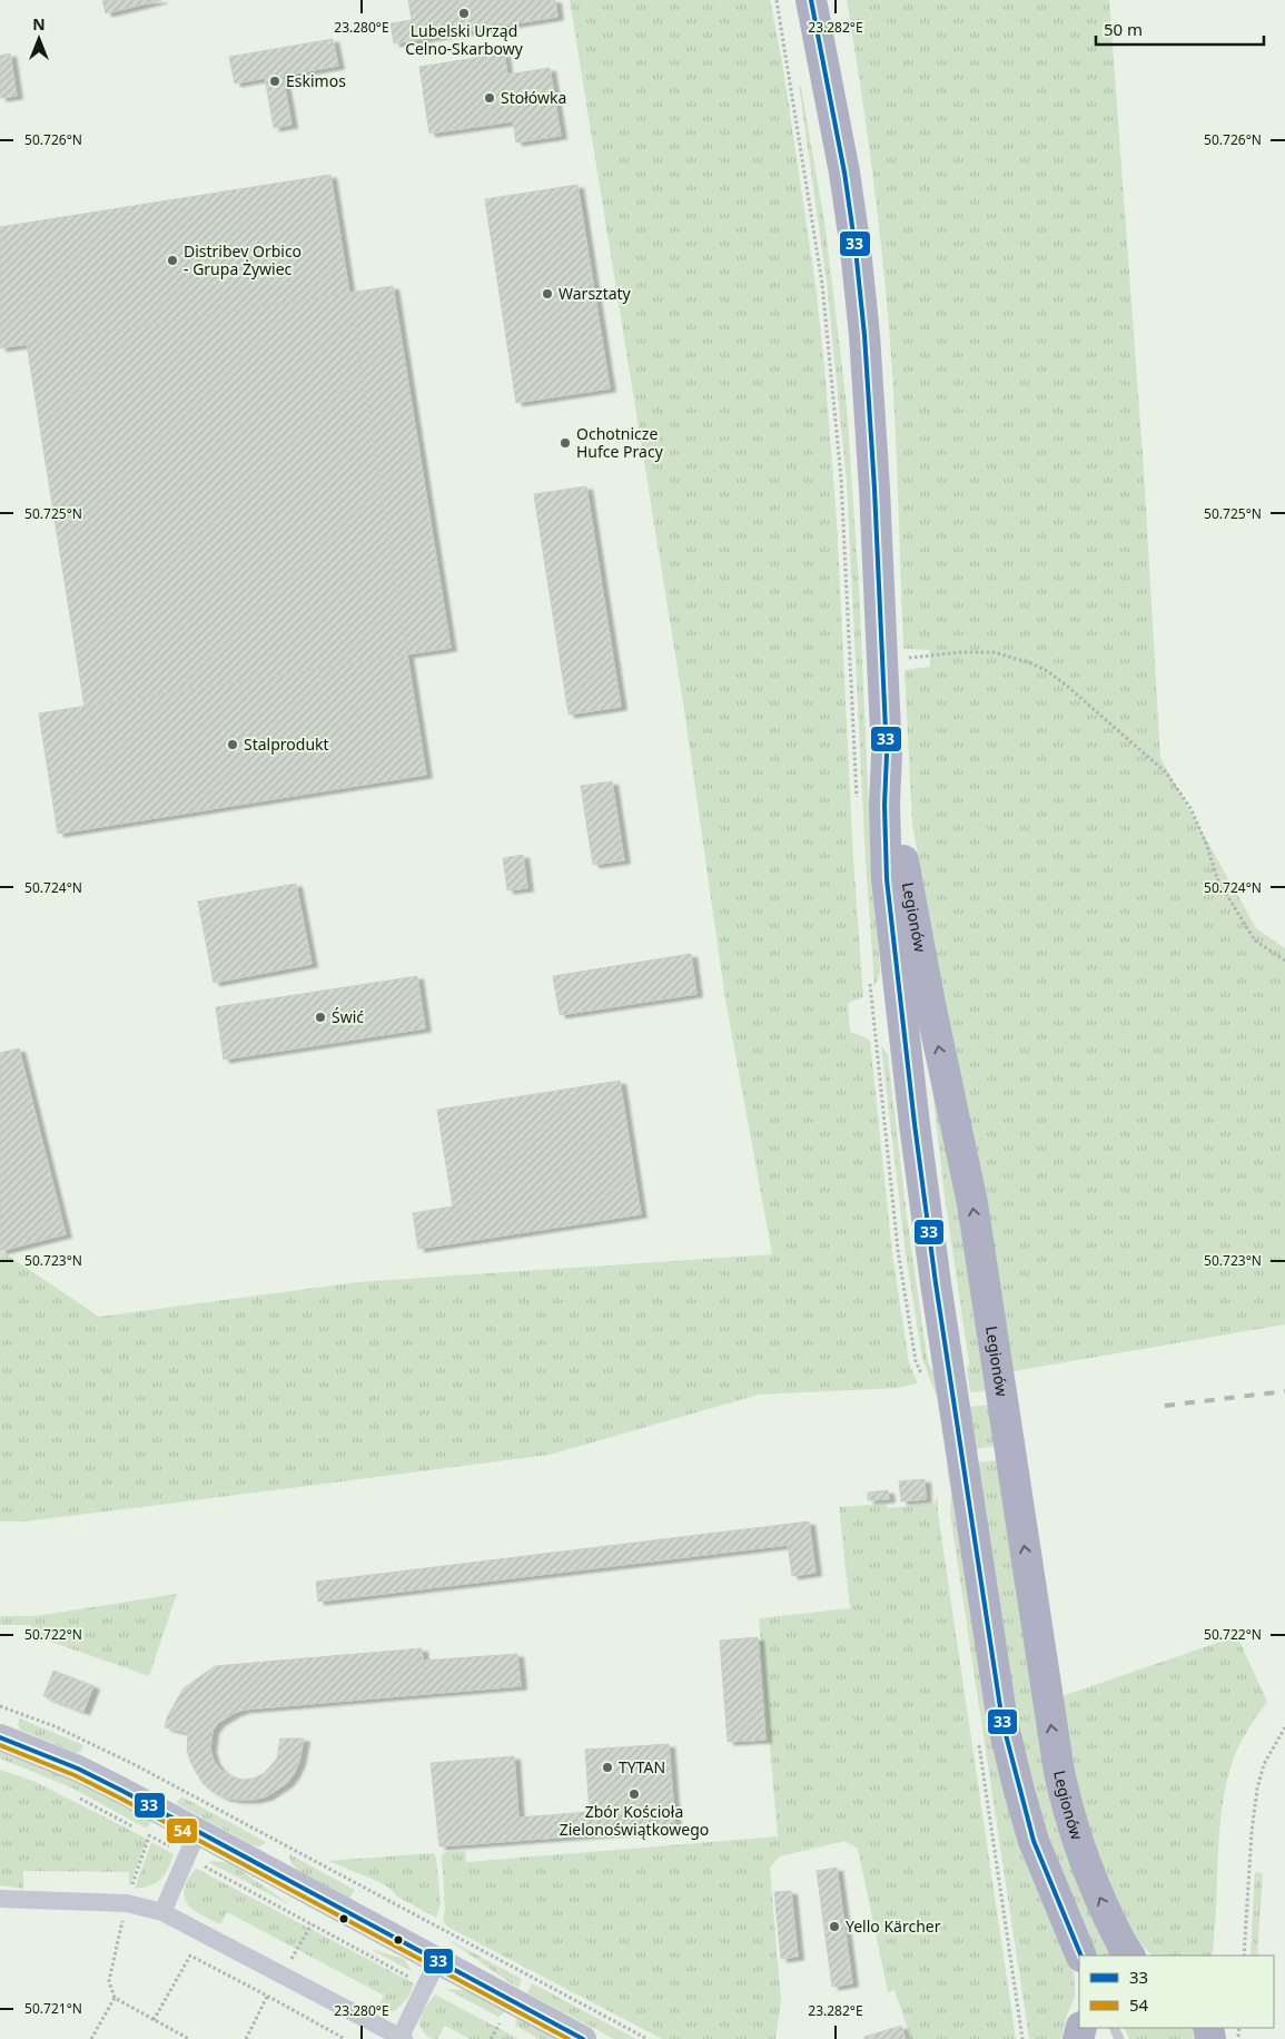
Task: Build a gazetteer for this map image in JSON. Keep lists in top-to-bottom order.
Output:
{
  "streets": {
    "highway": ["Legionów"]
  },
  "places": [
    "Lubelski Urząd Celno-Skarbowy",
    "Eskimos",
    "Stołówka",
    "Distribev Orbico - Grupa Żywiec",
    "Warsztaty",
    "Ochotnicze Hufce Pracy",
    "Stalprodukt",
    "Świć",
    "TYTAN",
    "Zbór Kościoła Zielonoświątkowego",
    "Yello Kärcher"
  ],
  "lines": ["transit line 33", "transit line 54"],
  "legend": ["33", "54"],
  "scale_bar": "50 m",
  "north": "top",
  "coordinates": [
    "23.280°E",
    "23.282°E",
    "50.726°N",
    "50.725°N",
    "50.724°N",
    "50.723°N",
    "50.722°N",
    "50.721°N"
  ]
}
